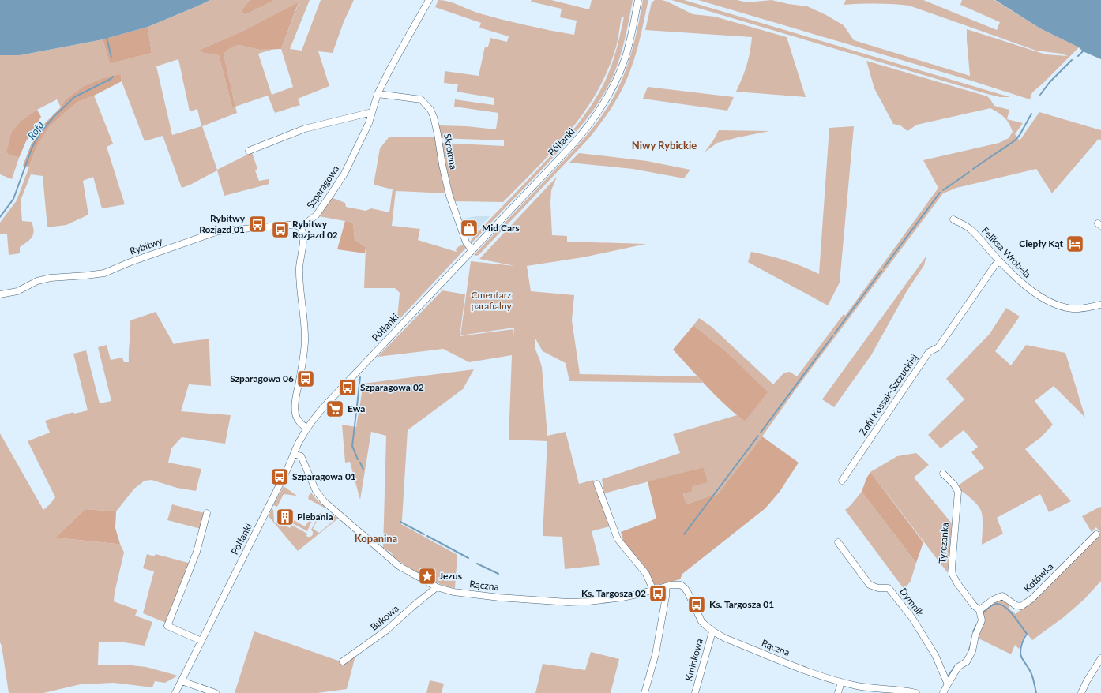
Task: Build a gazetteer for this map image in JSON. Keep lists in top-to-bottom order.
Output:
{
  "streets": {
    "street": [
      "Półłanki",
      "Skromna",
      "Szparagowa",
      "Rybitwy",
      "Feliksa Wrobela",
      "Zofii Kossak-Szczuckiej",
      "Tyrczanka",
      "Kotówka",
      "Rączna",
      "Dymnik",
      "Bukowa",
      "Kminkowa"
    ]
  },
  "crossings": [
    ["Półłanki", "Skromna"],
    ["Półłanki", "Rączna"],
    ["Skromna", "Szparagowa"],
    ["Szparagowa", "Rybitwy"],
    ["Feliksa Wrobela", "Zofii Kossak-Szczuckiej"],
    ["Tyrczanka", "Kotówka"],
    ["Rączna", "Bukowa"],
    ["Rączna", "Kminkowa"]
  ],
  "districts": ["Niwy Rybickie", "Kopanina"],
  "water": ["Rofa"],
  "parks": ["Cmentarz parafialny"],
  "places": {
    "bus stop": [
      "Rybitwy Rozjazd 01",
      "Rybitwy Rozjazd 02",
      "Szparagowa 06",
      "Szparagowa 02",
      "Szparagowa 01",
      "Ks. Targosza 02",
      "Ks. Targosza 01"
    ],
    "shop": ["Mid Cars"],
    "hotel": ["Ciepły Kąt"],
    "supermarket": ["Ewa"],
    "building": ["Plebania"],
    "place": ["Jezus"]
  }
}
